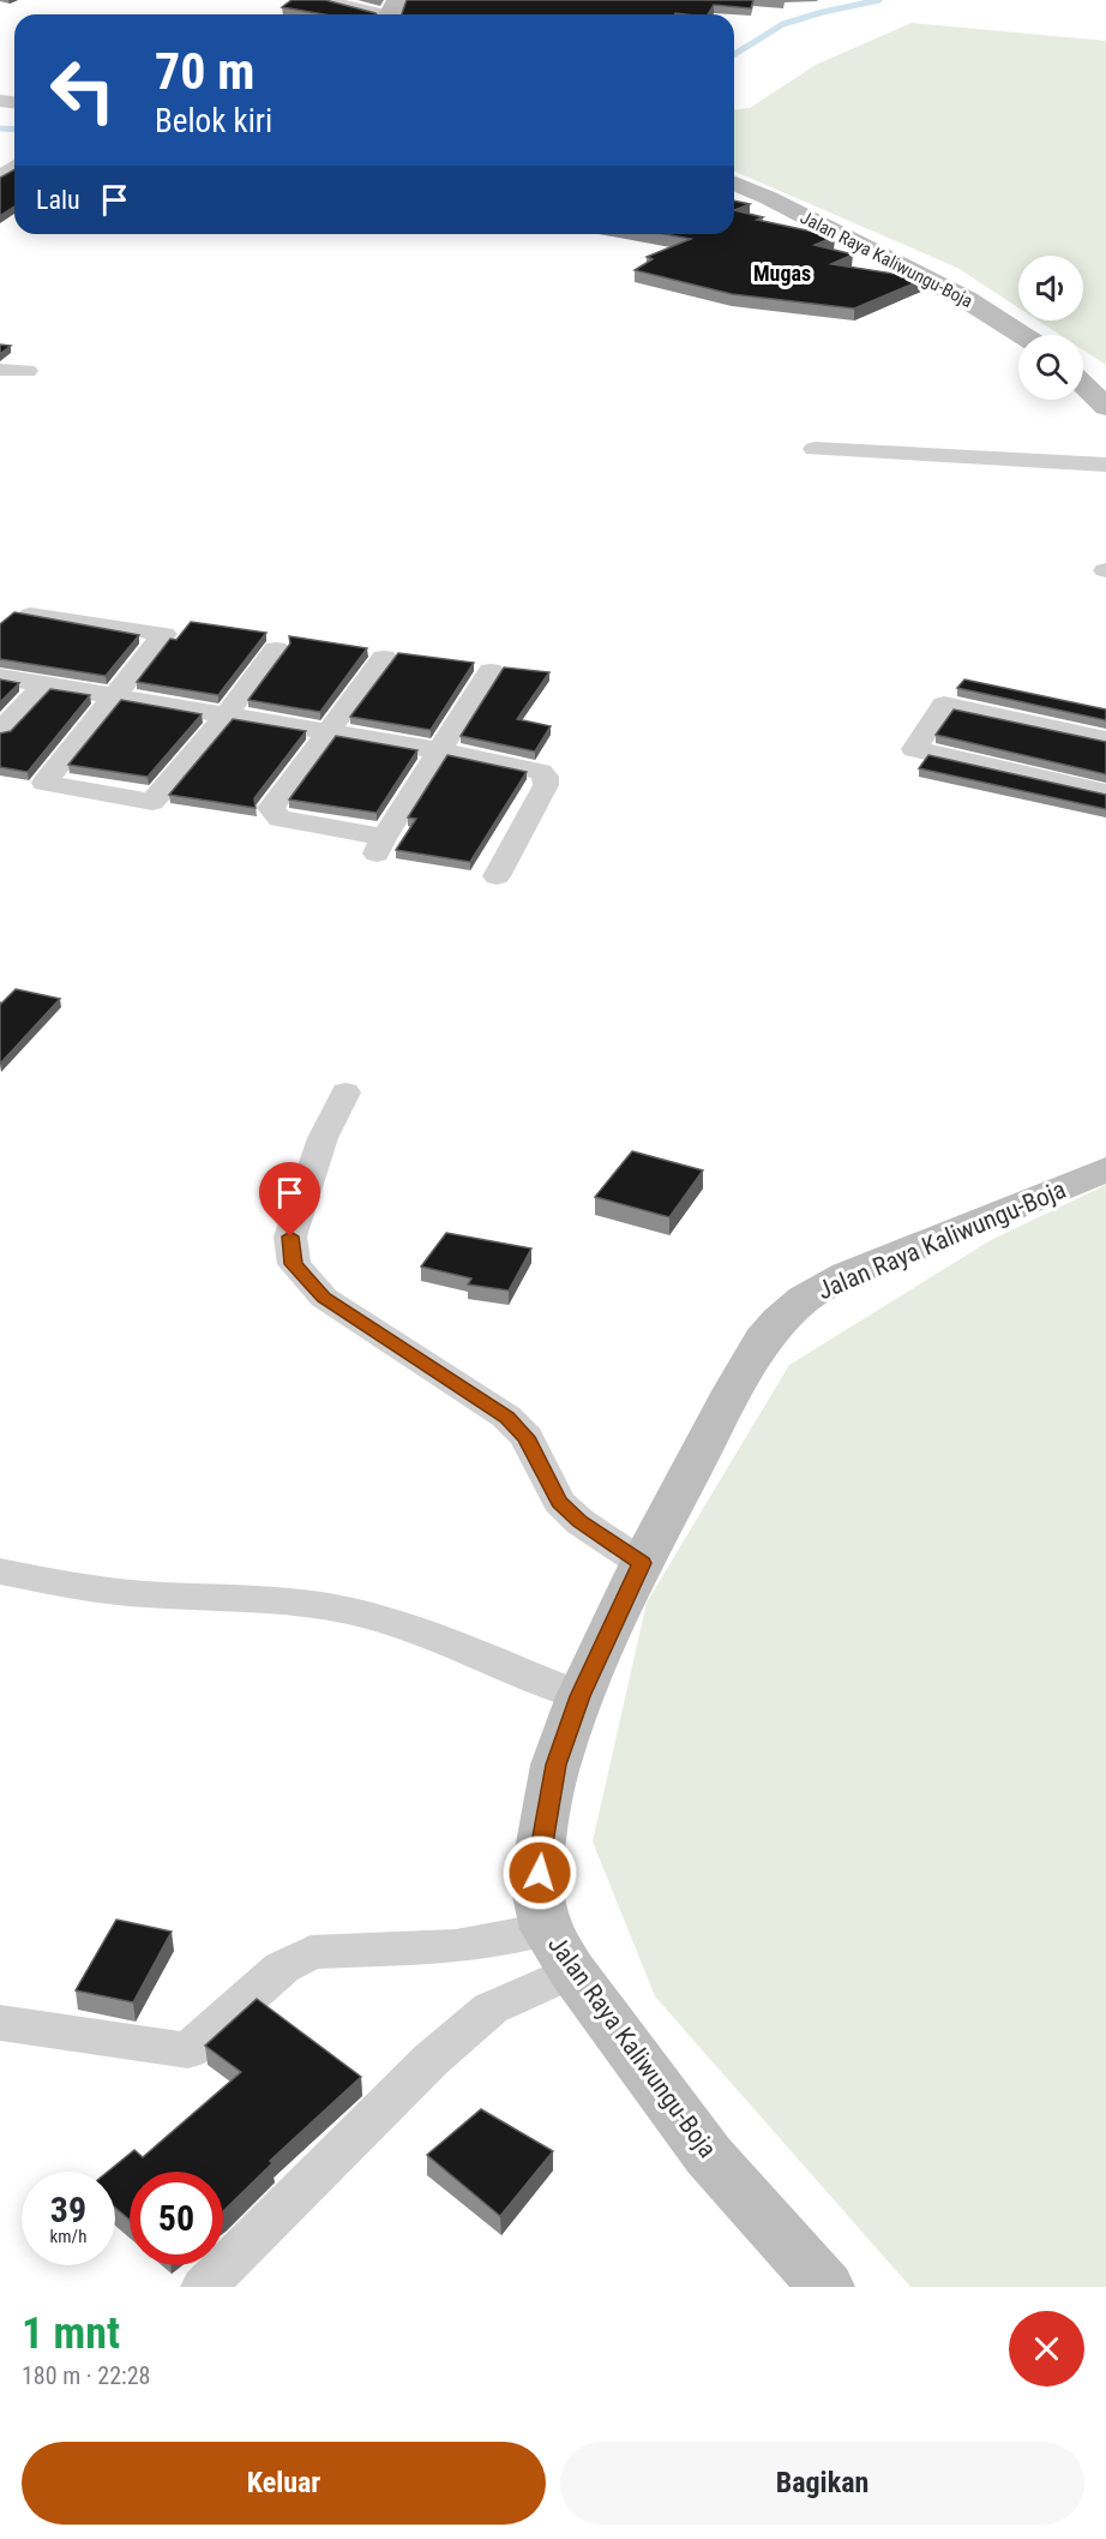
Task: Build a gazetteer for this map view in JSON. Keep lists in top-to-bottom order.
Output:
{
  "streets": {
    "main road": ["Jalan Raya Kaliwungu-Boja"]
  },
  "districts": ["Mugas"],
  "page": {
    "turn": ["70 m", "Belok kiri"],
    "then": "Lalu",
    "speed": "39 km/h",
    "limit": "50",
    "heading": ["1 mnt", "180 m · 22:28"],
    "buttons": ["Keluar", "Bagikan"]
  }
}
